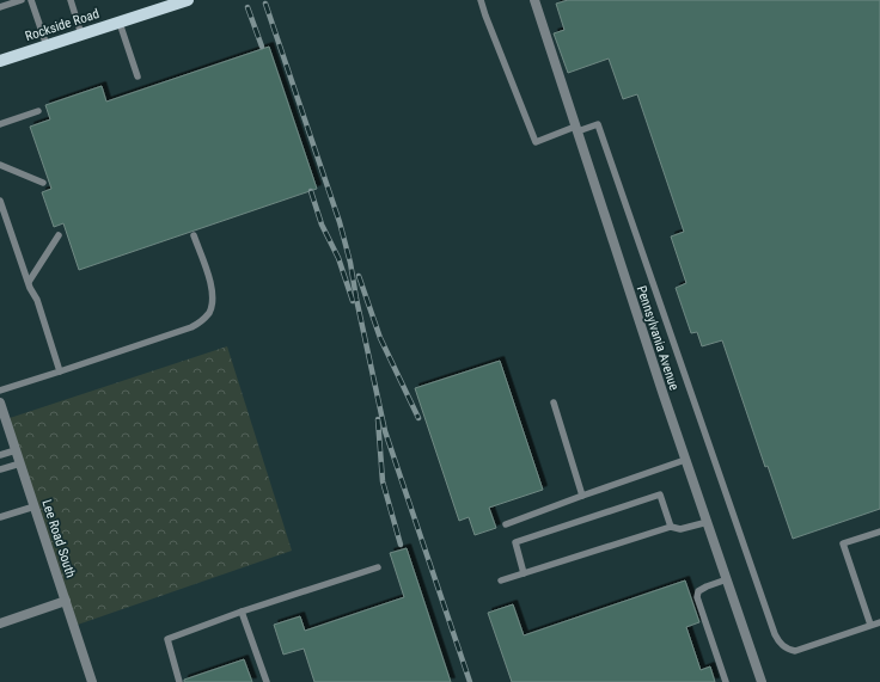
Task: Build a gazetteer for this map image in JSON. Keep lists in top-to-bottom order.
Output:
{
  "streets": {
    "main road": ["Rockside Road"],
    "street": ["Pennsylvania Avenue", "Lee Road South"]
  }
}
